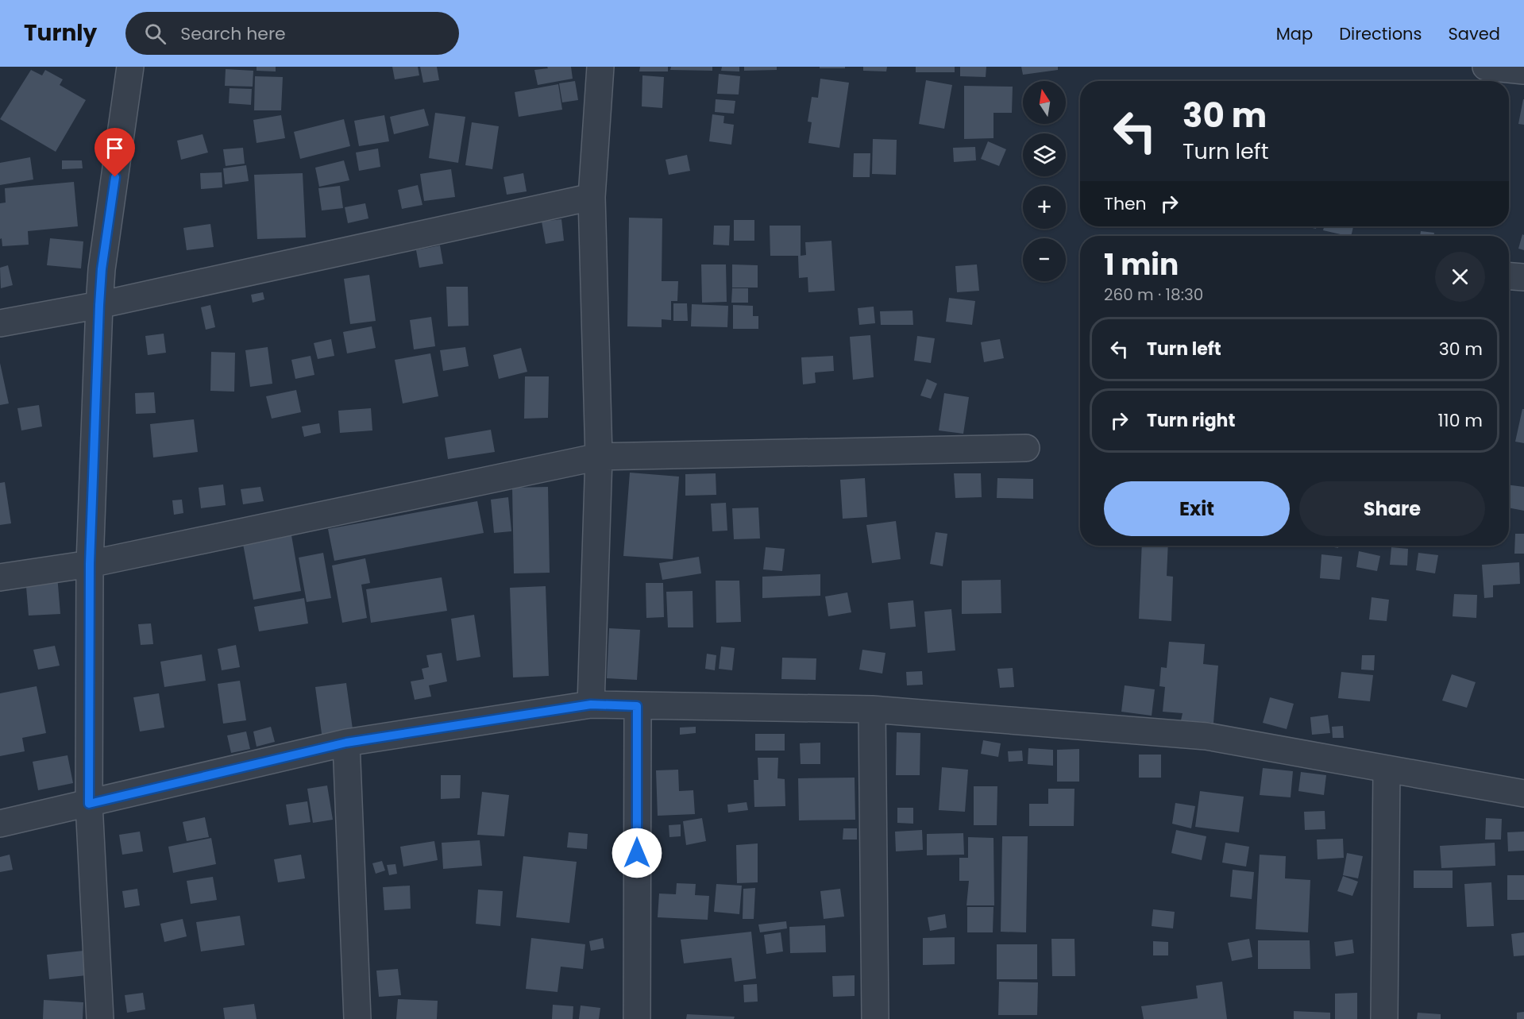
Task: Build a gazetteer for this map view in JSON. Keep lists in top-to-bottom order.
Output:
{
  "north": "top",
  "page": {
    "header": "Turnly",
    "search": "Search here",
    "nav": ["Map", "Directions", "Saved"],
    "map_buttons": ["+", "−"],
    "turn": ["30 m", "Turn left"],
    "then": "Then",
    "heading": ["1 min", "260 m · 18:30"],
    "list": [
      {
        "name": "Turn left",
        "value": "30 m"
      },
      {
        "name": "Turn right",
        "value": "110 m"
      }
    ],
    "buttons": ["Exit", "Share"]
  }
}
